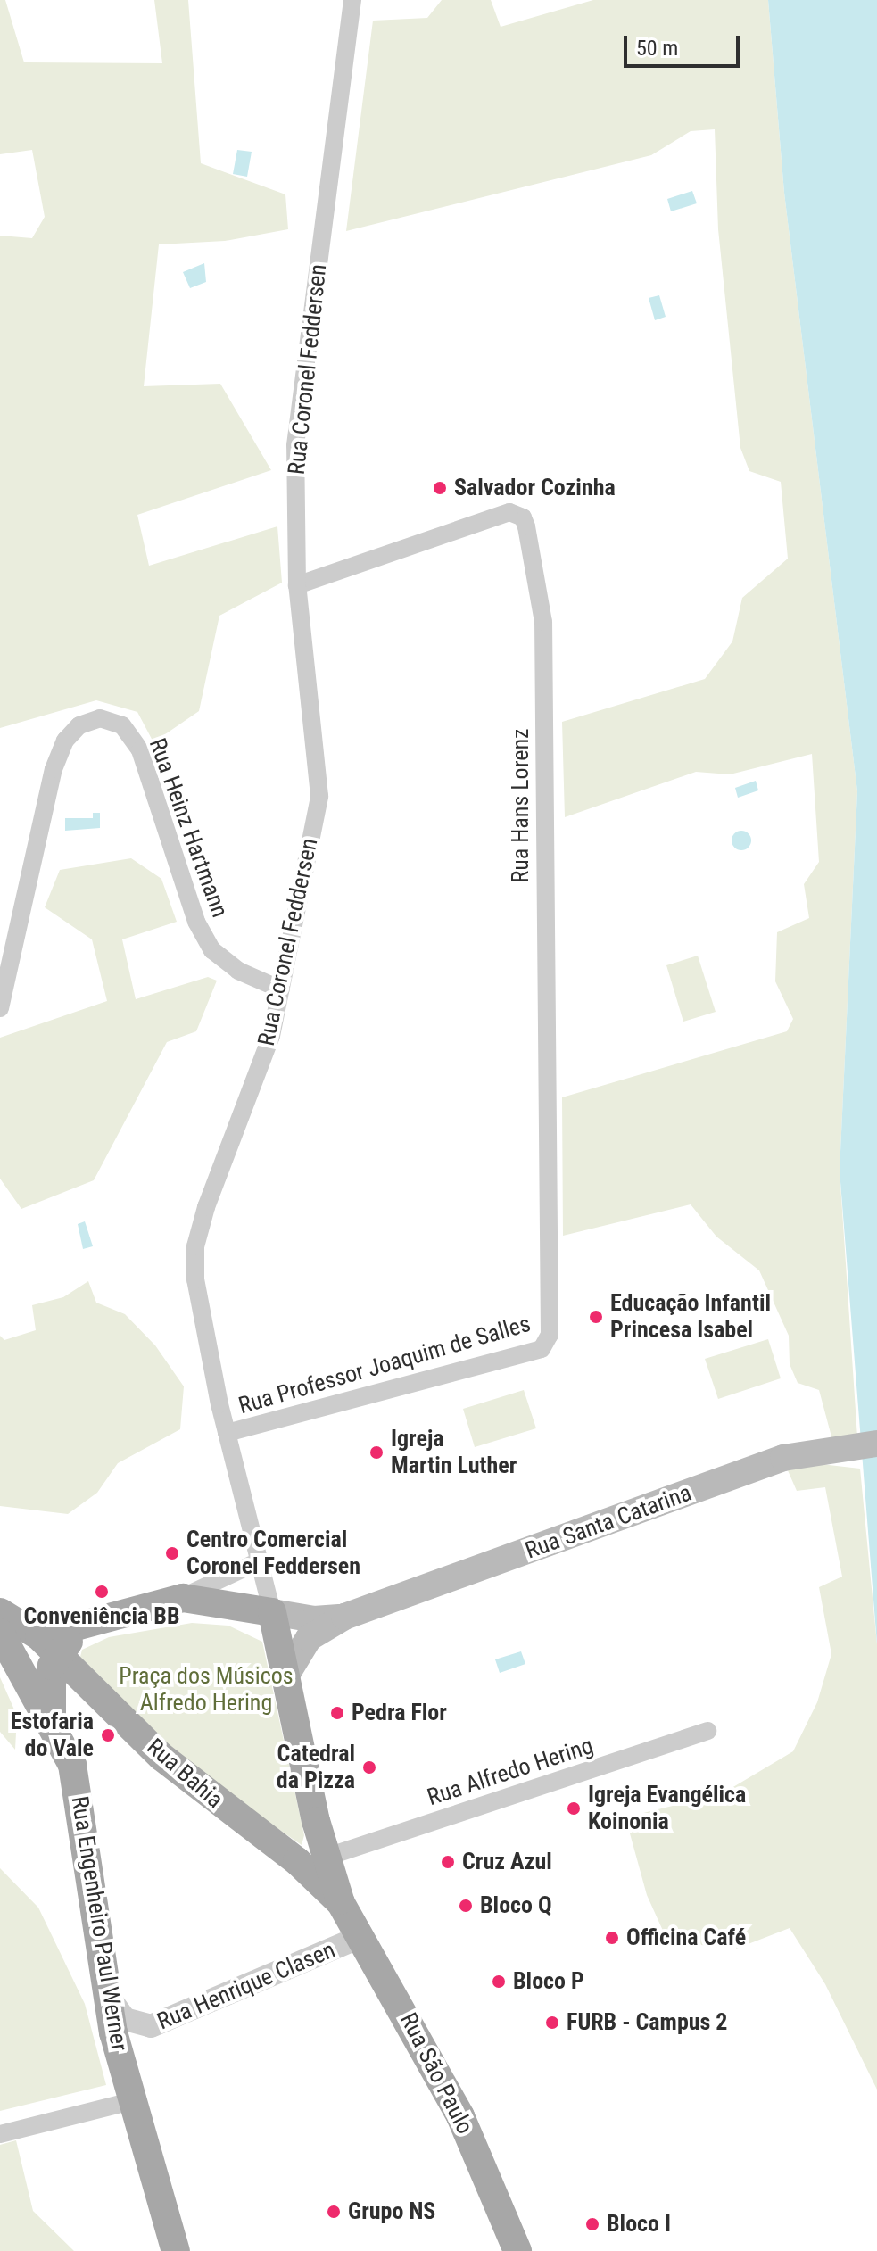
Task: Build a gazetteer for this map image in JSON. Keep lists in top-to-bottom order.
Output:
{
  "streets": {
    "main road": [
      "Rua Coronel Feddersen",
      "Rua Santa Catarina",
      "Rua Bahia",
      "Rua Engenheiro Paul Werner",
      "Rua São Paulo"
    ],
    "street": [
      "Rua Hans Lorenz",
      "Rua Heinz Hartmann",
      "Rua Professor Joaquim de Salles",
      "Rua Alfredo Hering",
      "Rua Henrique Clasen"
    ]
  },
  "crossings": [
    ["Rua Coronel Feddersen", "Rua Hans Lorenz"],
    ["Rua Coronel Feddersen", "Rua Heinz Hartmann"],
    ["Rua Coronel Feddersen", "Rua Professor Joaquim de Salles"],
    ["Rua Coronel Feddersen", "Rua Santa Catarina"],
    ["Rua Coronel Feddersen", "Rua Alfredo Hering"],
    ["Rua Coronel Feddersen", "Rua Bahia"],
    ["Rua Coronel Feddersen", "Rua São Paulo"],
    ["Rua Hans Lorenz", "Rua Professor Joaquim de Salles"],
    ["Rua Bahia", "Rua Engenheiro Paul Werner"],
    ["Rua Bahia", "Rua São Paulo"],
    ["Rua Engenheiro Paul Werner", "Rua Henrique Clasen"],
    ["Rua Henrique Clasen", "Rua São Paulo"]
  ],
  "parks": ["Praça dos Músicos Alfredo Hering"],
  "places": [
    "Salvador Cozinha",
    "Educação Infantil Princesa Isabel",
    "Igreja Martin Luther",
    "Centro Comercial Coronel Feddersen",
    "Conveniência BB",
    "Pedra Flor",
    "Estofaria do Vale",
    "Catedral da Pizza",
    "Igreja Evangélica Koinonia",
    "Cruz Azul",
    "Bloco Q",
    "Officina Café",
    "Bloco P",
    "FURB - Campus 2",
    "Grupo NS",
    "Bloco I"
  ],
  "scale_bar": "50 m"
}
